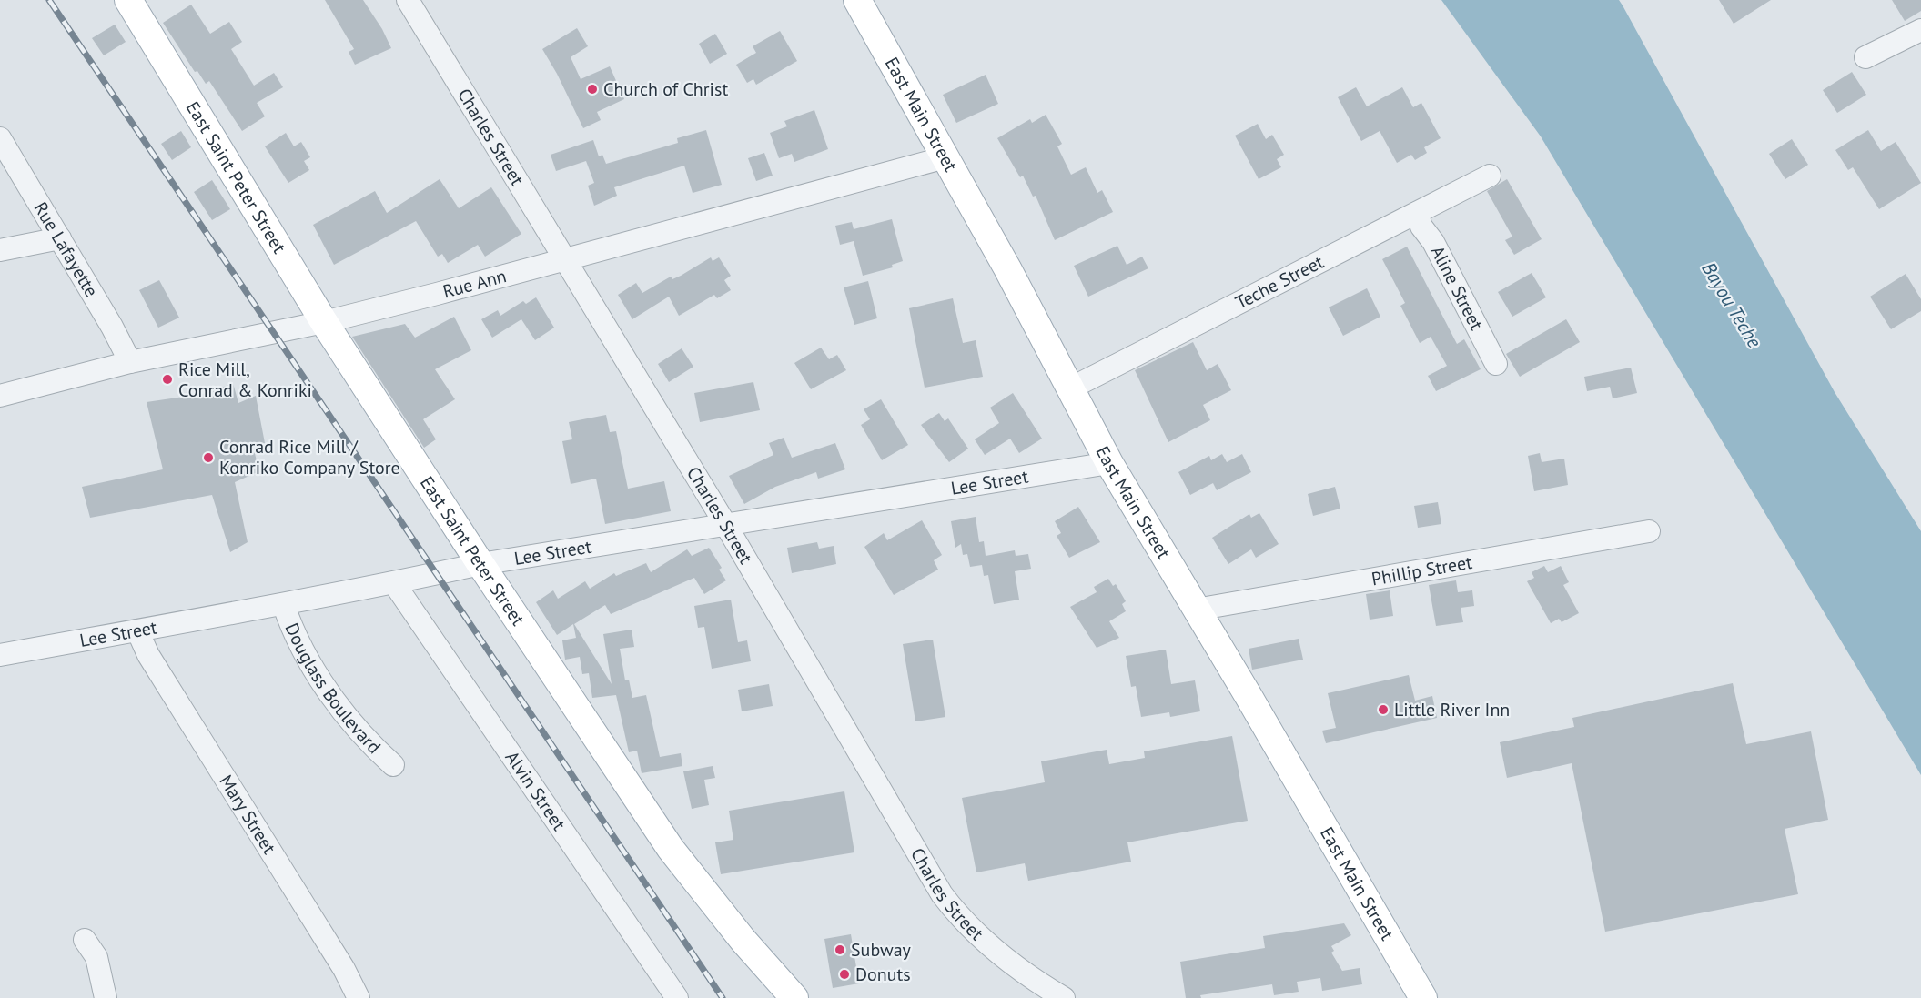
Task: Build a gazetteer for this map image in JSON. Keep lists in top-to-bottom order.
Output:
{
  "streets": {
    "main road": ["East Main Street", "East Saint Peter Street"],
    "street": [
      "Charles Street",
      "Rue Lafayette",
      "Teche Street",
      "Rue Ann",
      "Aline Street",
      "Lee Street",
      "Phillip Street",
      "Douglass Boulevard",
      "Alvin Street",
      "Mary Street"
    ]
  },
  "crossings": [
    ["East Main Street", "Teche Street"],
    ["East Main Street", "Rue Ann"],
    ["East Main Street", "Lee Street"],
    ["East Main Street", "Phillip Street"],
    ["Charles Street", "Rue Ann"],
    ["Charles Street", "Lee Street"],
    ["East Saint Peter Street", "Rue Ann"],
    ["East Saint Peter Street", "Lee Street"],
    ["Rue Lafayette", "Rue Ann"],
    ["Teche Street", "Aline Street"],
    ["Lee Street", "Douglass Boulevard"],
    ["Lee Street", "Alvin Street"],
    ["Lee Street", "Mary Street"]
  ],
  "water": ["Bayou Teche"],
  "places": [
    "Church of Christ",
    "Rice Mill, Conrad & Konriki",
    "Conrad Rice Mill / Konriko Company Store",
    "Little River Inn",
    "Subway",
    "Donuts"
  ]
}
